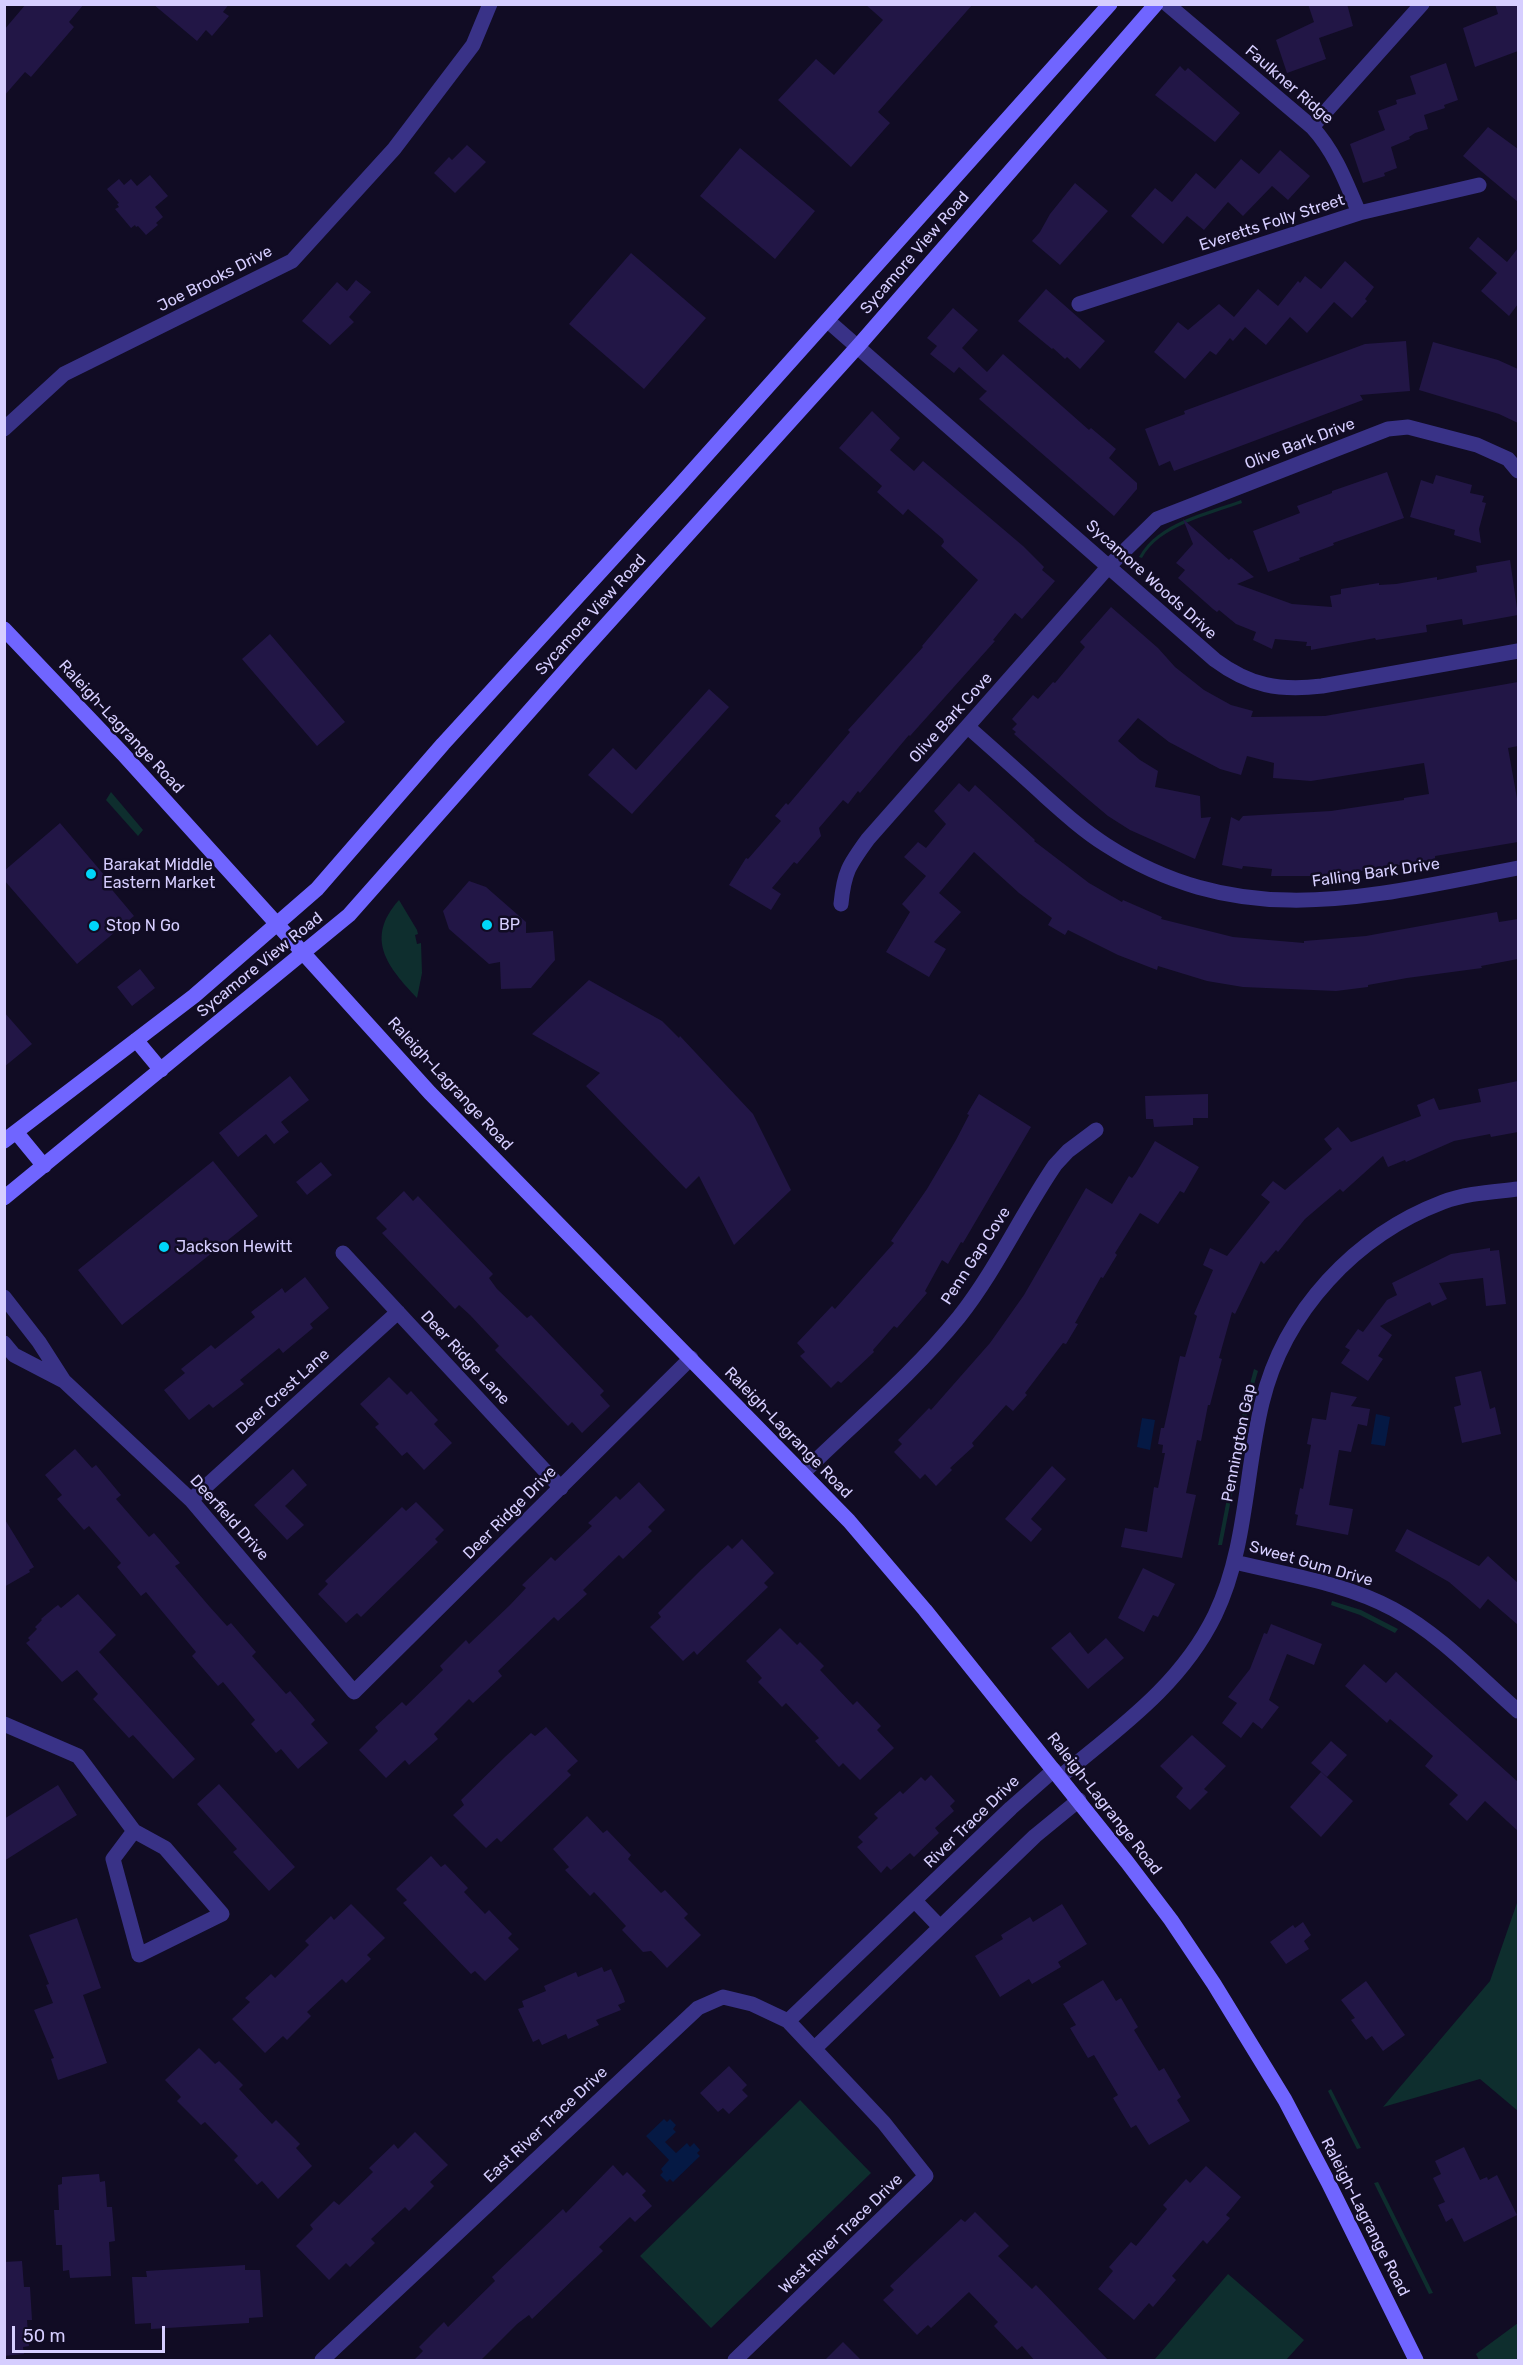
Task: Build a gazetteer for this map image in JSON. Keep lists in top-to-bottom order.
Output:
{
  "streets": {
    "main road": ["Sycamore View Road", "Raleigh-Lagrange Road"],
    "street": [
      "Faulkner Ridge",
      "Everetts Folly Street",
      "Joe Brooks Drive",
      "Olive Bark Drive",
      "Sycamore Woods Drive",
      "Olive Bark Cove",
      "Falling Bark Drive",
      "Penn Gap Cove",
      "Deer Ridge Lane",
      "Deer Crest Lane",
      "Pennington Gap",
      "Deer Ridge Drive",
      "Deerfield Drive",
      "Sweet Gum Drive",
      "River Trace Drive",
      "East River Trace Drive",
      "West River Trace Drive"
    ]
  },
  "crossings": [
    ["Faulkner Ridge", "Everetts Folly Street"],
    ["Sycamore View Road", "Sycamore Woods Drive"],
    ["Sycamore View Road", "Raleigh-Lagrange Road"],
    ["Olive Bark Drive", "Sycamore Woods Drive"],
    ["Olive Bark Drive", "Olive Bark Cove"],
    ["Sycamore Woods Drive", "Olive Bark Cove"],
    ["Olive Bark Cove", "Falling Bark Drive"],
    ["Raleigh-Lagrange Road", "Penn Gap Cove"],
    ["Raleigh-Lagrange Road", "Pennington Gap"],
    ["Raleigh-Lagrange Road", "Deer Ridge Drive"],
    ["Raleigh-Lagrange Road", "River Trace Drive"],
    ["Deer Ridge Lane", "Deer Crest Lane"],
    ["Deer Ridge Lane", "Deer Ridge Drive"],
    ["Deer Crest Lane", "Deerfield Drive"],
    ["Pennington Gap", "Sweet Gum Drive"],
    ["Pennington Gap", "River Trace Drive"],
    ["Deer Ridge Drive", "Deerfield Drive"],
    ["River Trace Drive", "East River Trace Drive"],
    ["East River Trace Drive", "West River Trace Drive"]
  ],
  "places": [
    "Barakat Middle Eastern Market",
    "BP",
    "Stop N Go",
    "Jackson Hewitt"
  ],
  "scale_bar": "50 m"
}
